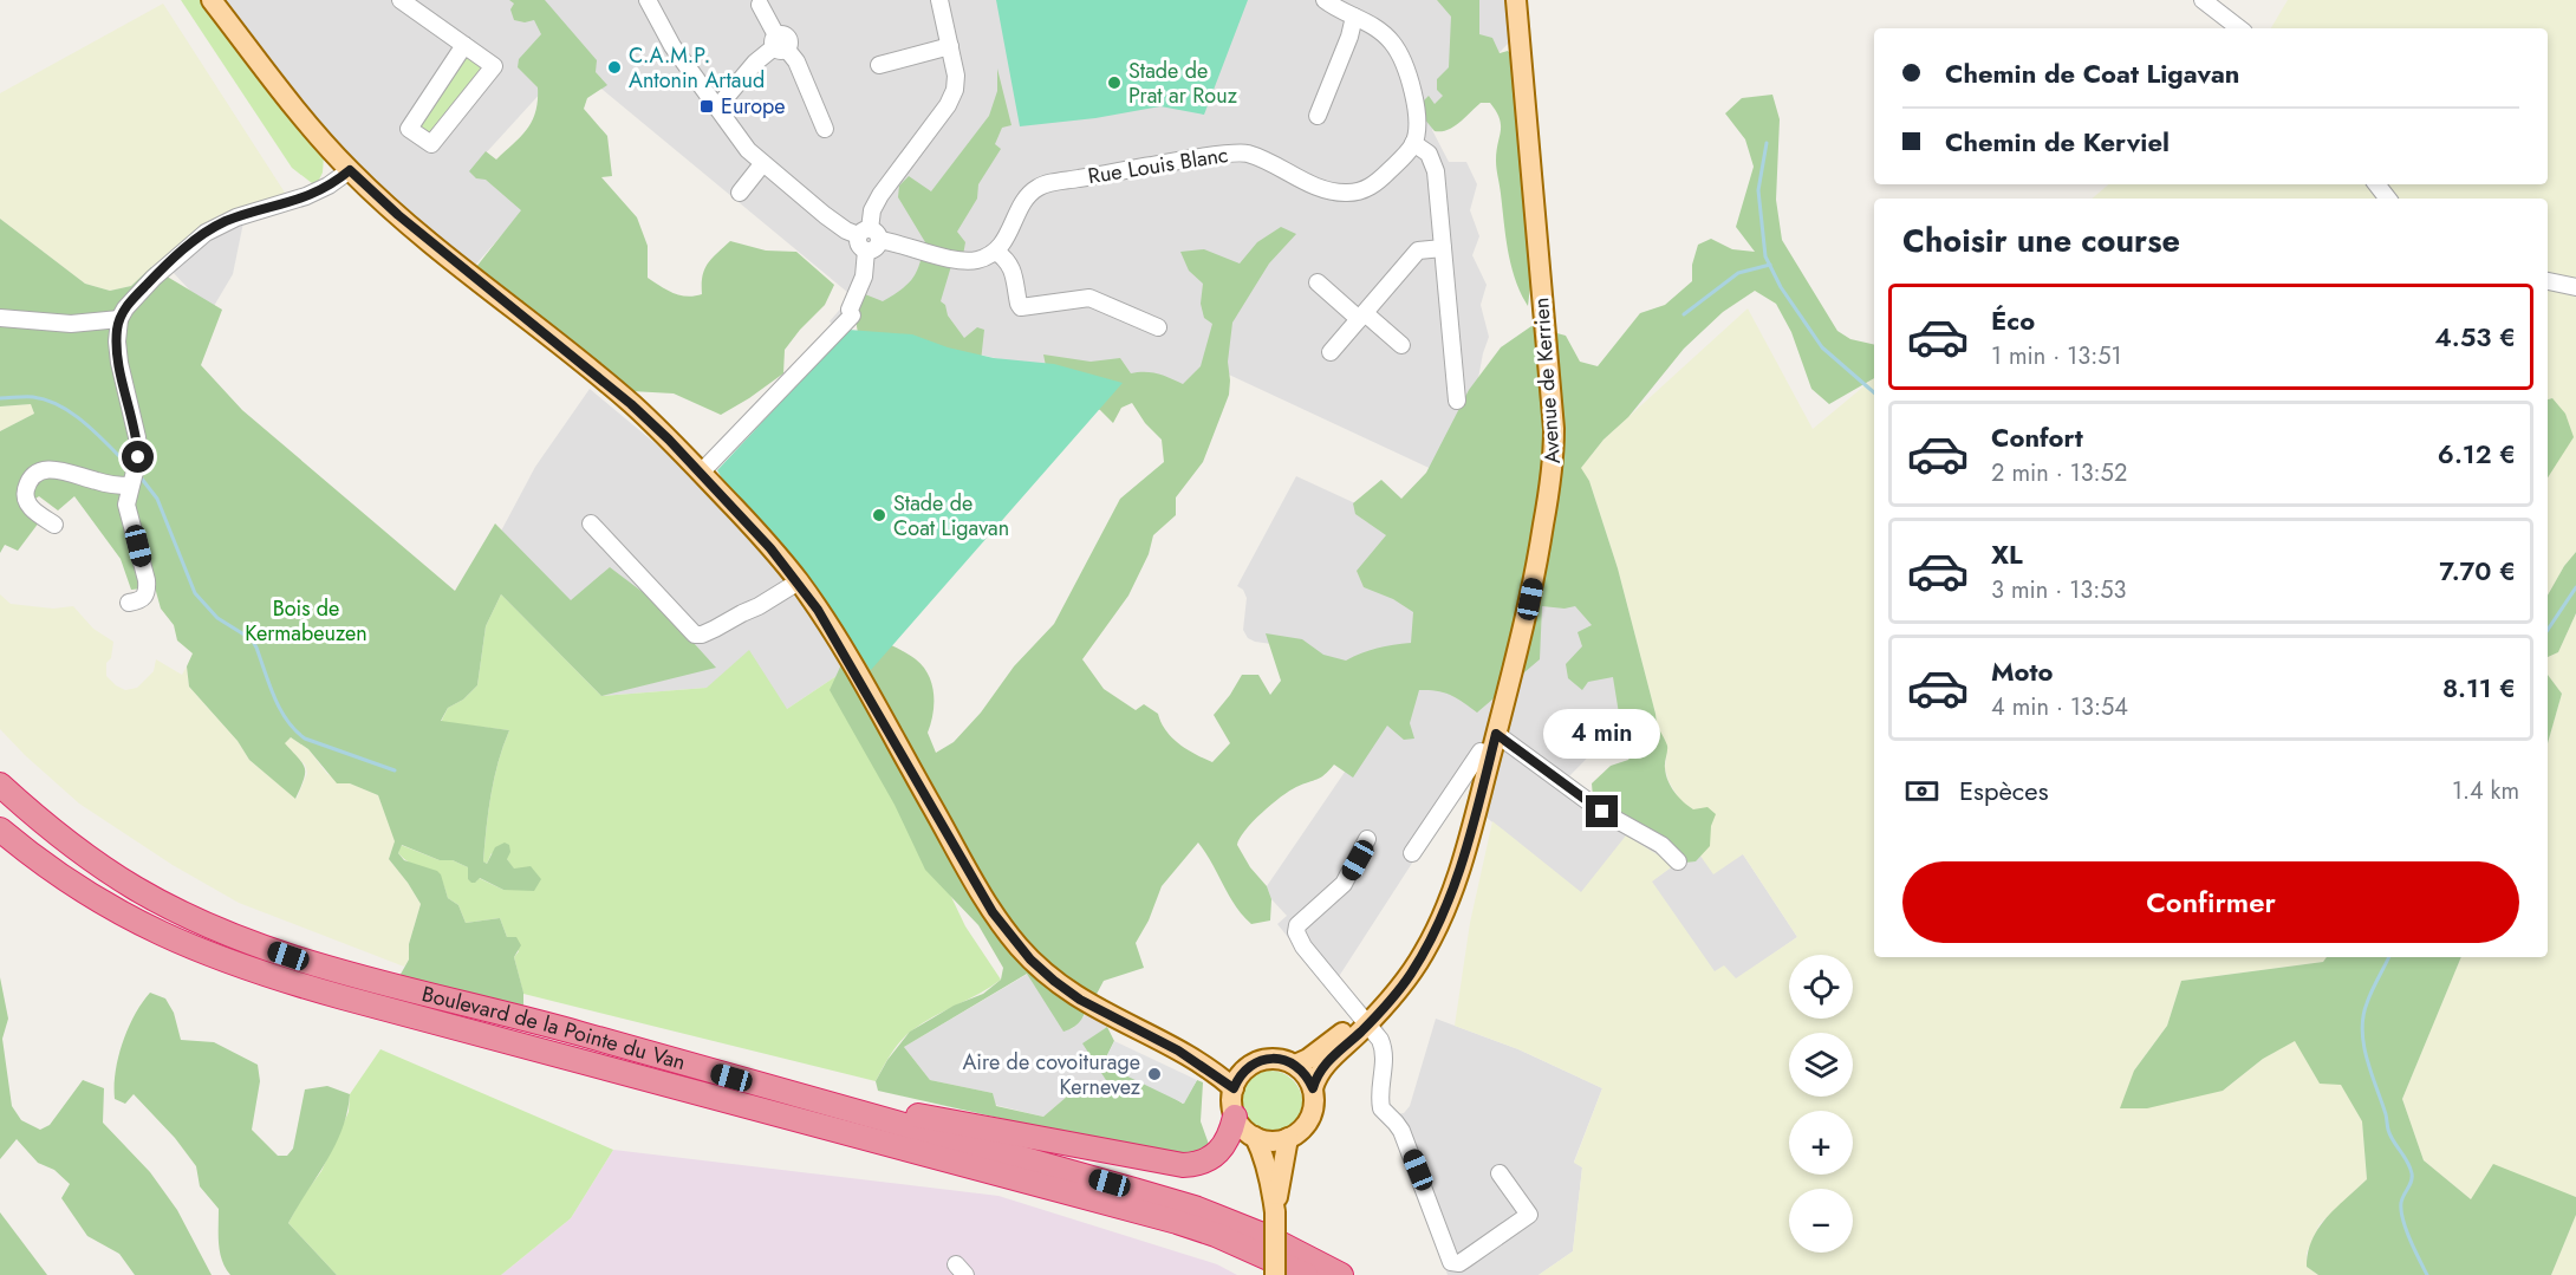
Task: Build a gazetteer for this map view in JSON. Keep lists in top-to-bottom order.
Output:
{
  "streets": {
    "highway": ["Boulevard de la Pointe du Van"],
    "main road": ["Avenue de Kerrien"],
    "street": ["Rue Louis Blanc"]
  },
  "parks": ["Bois de Kermabeuzen"],
  "places": {
    "other": [
      "C.A.M.P. Antonin Artaud",
      "Stade de Prat ar Rouz",
      "Stade de Coat Ligavan",
      "Aire de covoiturage Kernevez"
    ],
    "transit": ["Europe"]
  },
  "page": {
    "banner": ["Chemin de Coat Ligavan", "Chemin de Kerviel"],
    "heading": "Choisir une course",
    "list": [
      {
        "name": "Éco",
        "note": "1 min · 13:51",
        "value": "4.53 €"
      },
      {
        "name": "Confort",
        "note": "2 min · 13:52",
        "value": "6.12 €"
      },
      {
        "name": "XL",
        "note": "3 min · 13:53",
        "value": "7.70 €"
      },
      {
        "name": "Moto",
        "note": "4 min · 13:54",
        "value": "8.11 €"
      }
    ],
    "bubble": "4 min",
    "pay": ["Espèces", "1.4 km"],
    "buttons": "Confirmer",
    "map_buttons": ["+", "−"]
  }
}
